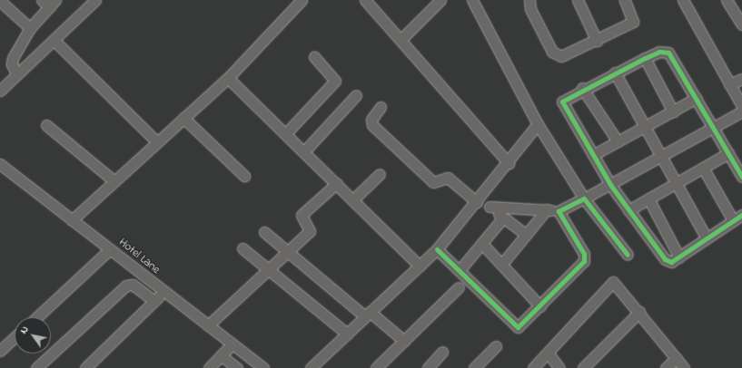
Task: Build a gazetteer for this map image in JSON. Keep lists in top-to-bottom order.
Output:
{
  "streets": {
    "street": ["Hotel Lane"]
  },
  "north": "top left"
}
